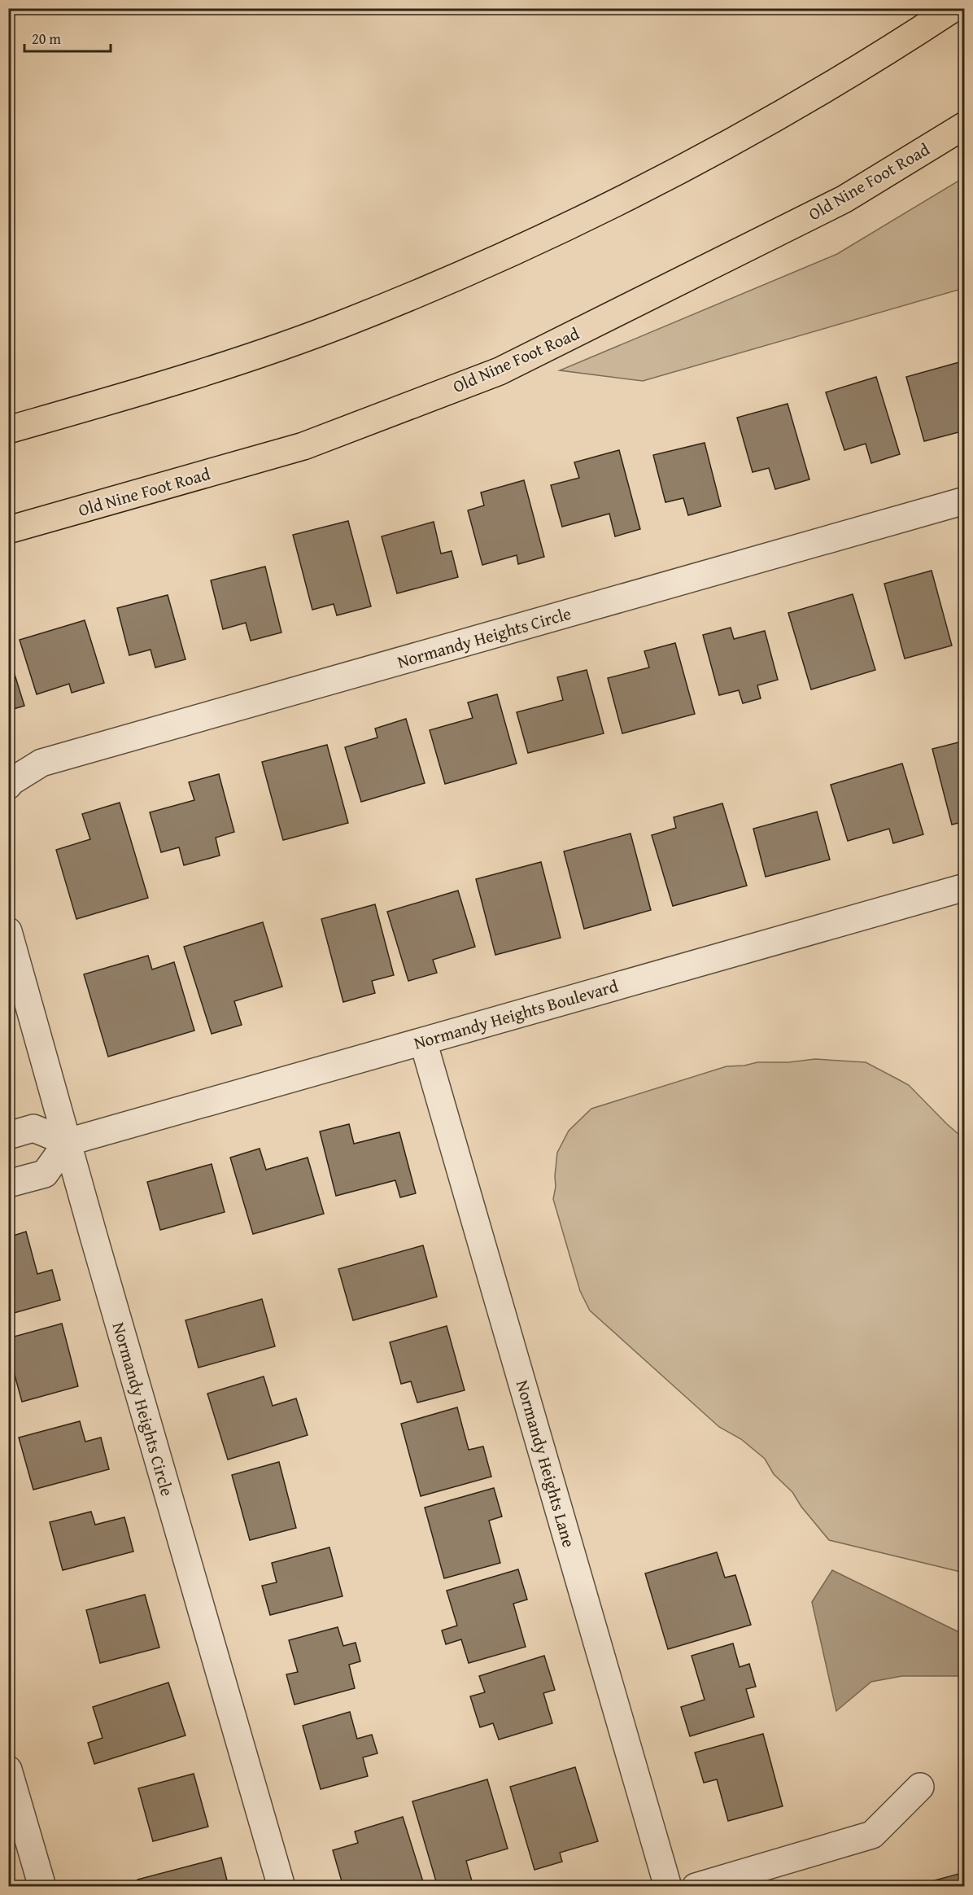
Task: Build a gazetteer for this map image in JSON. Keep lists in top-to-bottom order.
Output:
{
  "streets": {
    "main road": ["Old Nine Foot Road"],
    "street": ["Normandy Heights Circle", "Normandy Heights Boulevard", "Normandy Heights Lane"]
  },
  "crossings": [
    ["Normandy Heights Circle", "Normandy Heights Boulevard"],
    ["Normandy Heights Boulevard", "Normandy Heights Lane"]
  ],
  "scale_bar": "20 m"
}
